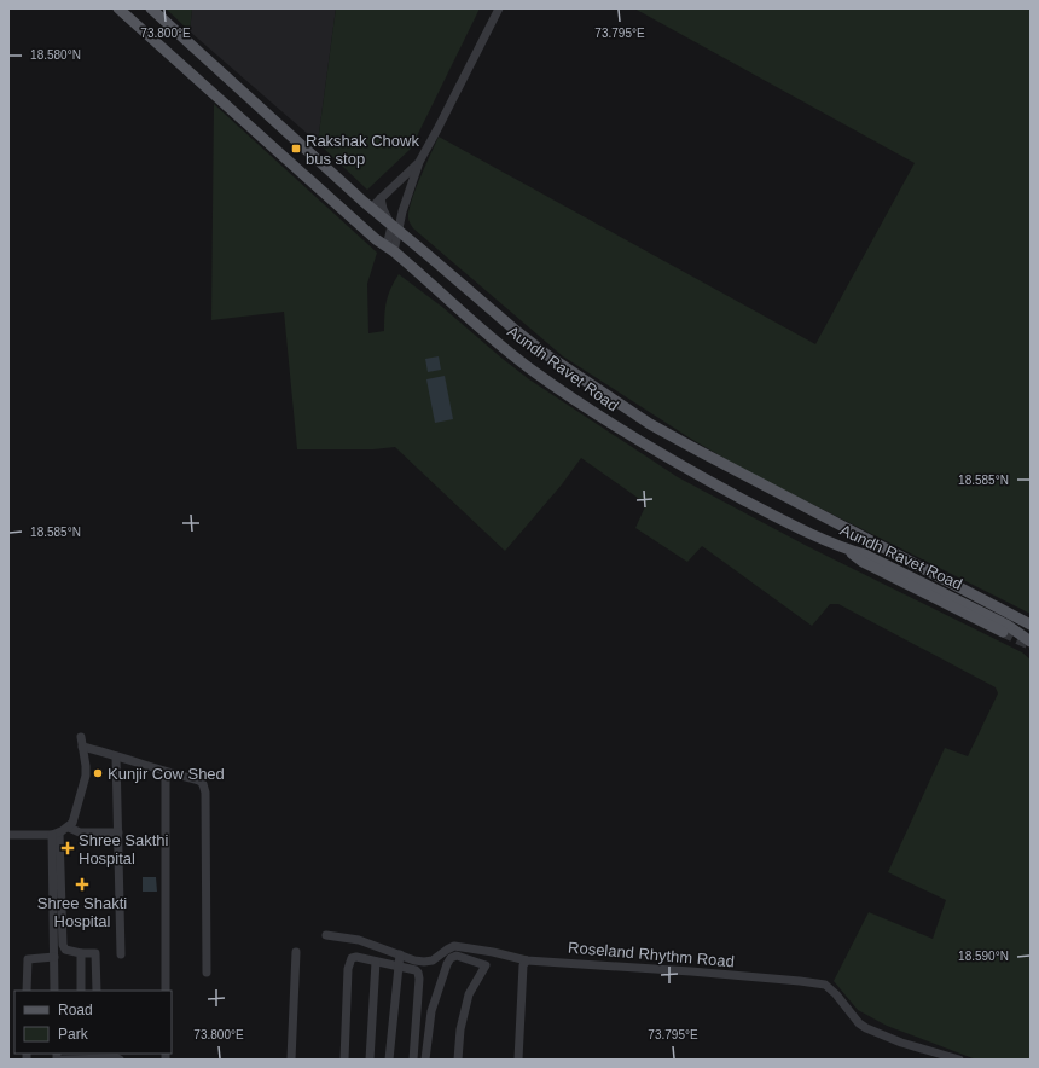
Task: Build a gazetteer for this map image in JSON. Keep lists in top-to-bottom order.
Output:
{
  "streets": {
    "main road": ["Aundh Ravet Road"],
    "street": ["Roseland Rhythm Road"]
  },
  "places": {
    "transit": ["Rakshak Chowk bus stop"],
    "other": ["Kunjir Cow Shed"],
    "health": ["Shree Sakthi Hospital", "Shree Shakti Hospital"]
  },
  "legend": ["Road", "Park"],
  "coordinates": [
    "73.800°E",
    "73.795°E",
    "18.580°N",
    "18.585°N",
    "18.590°N"
  ]
}
